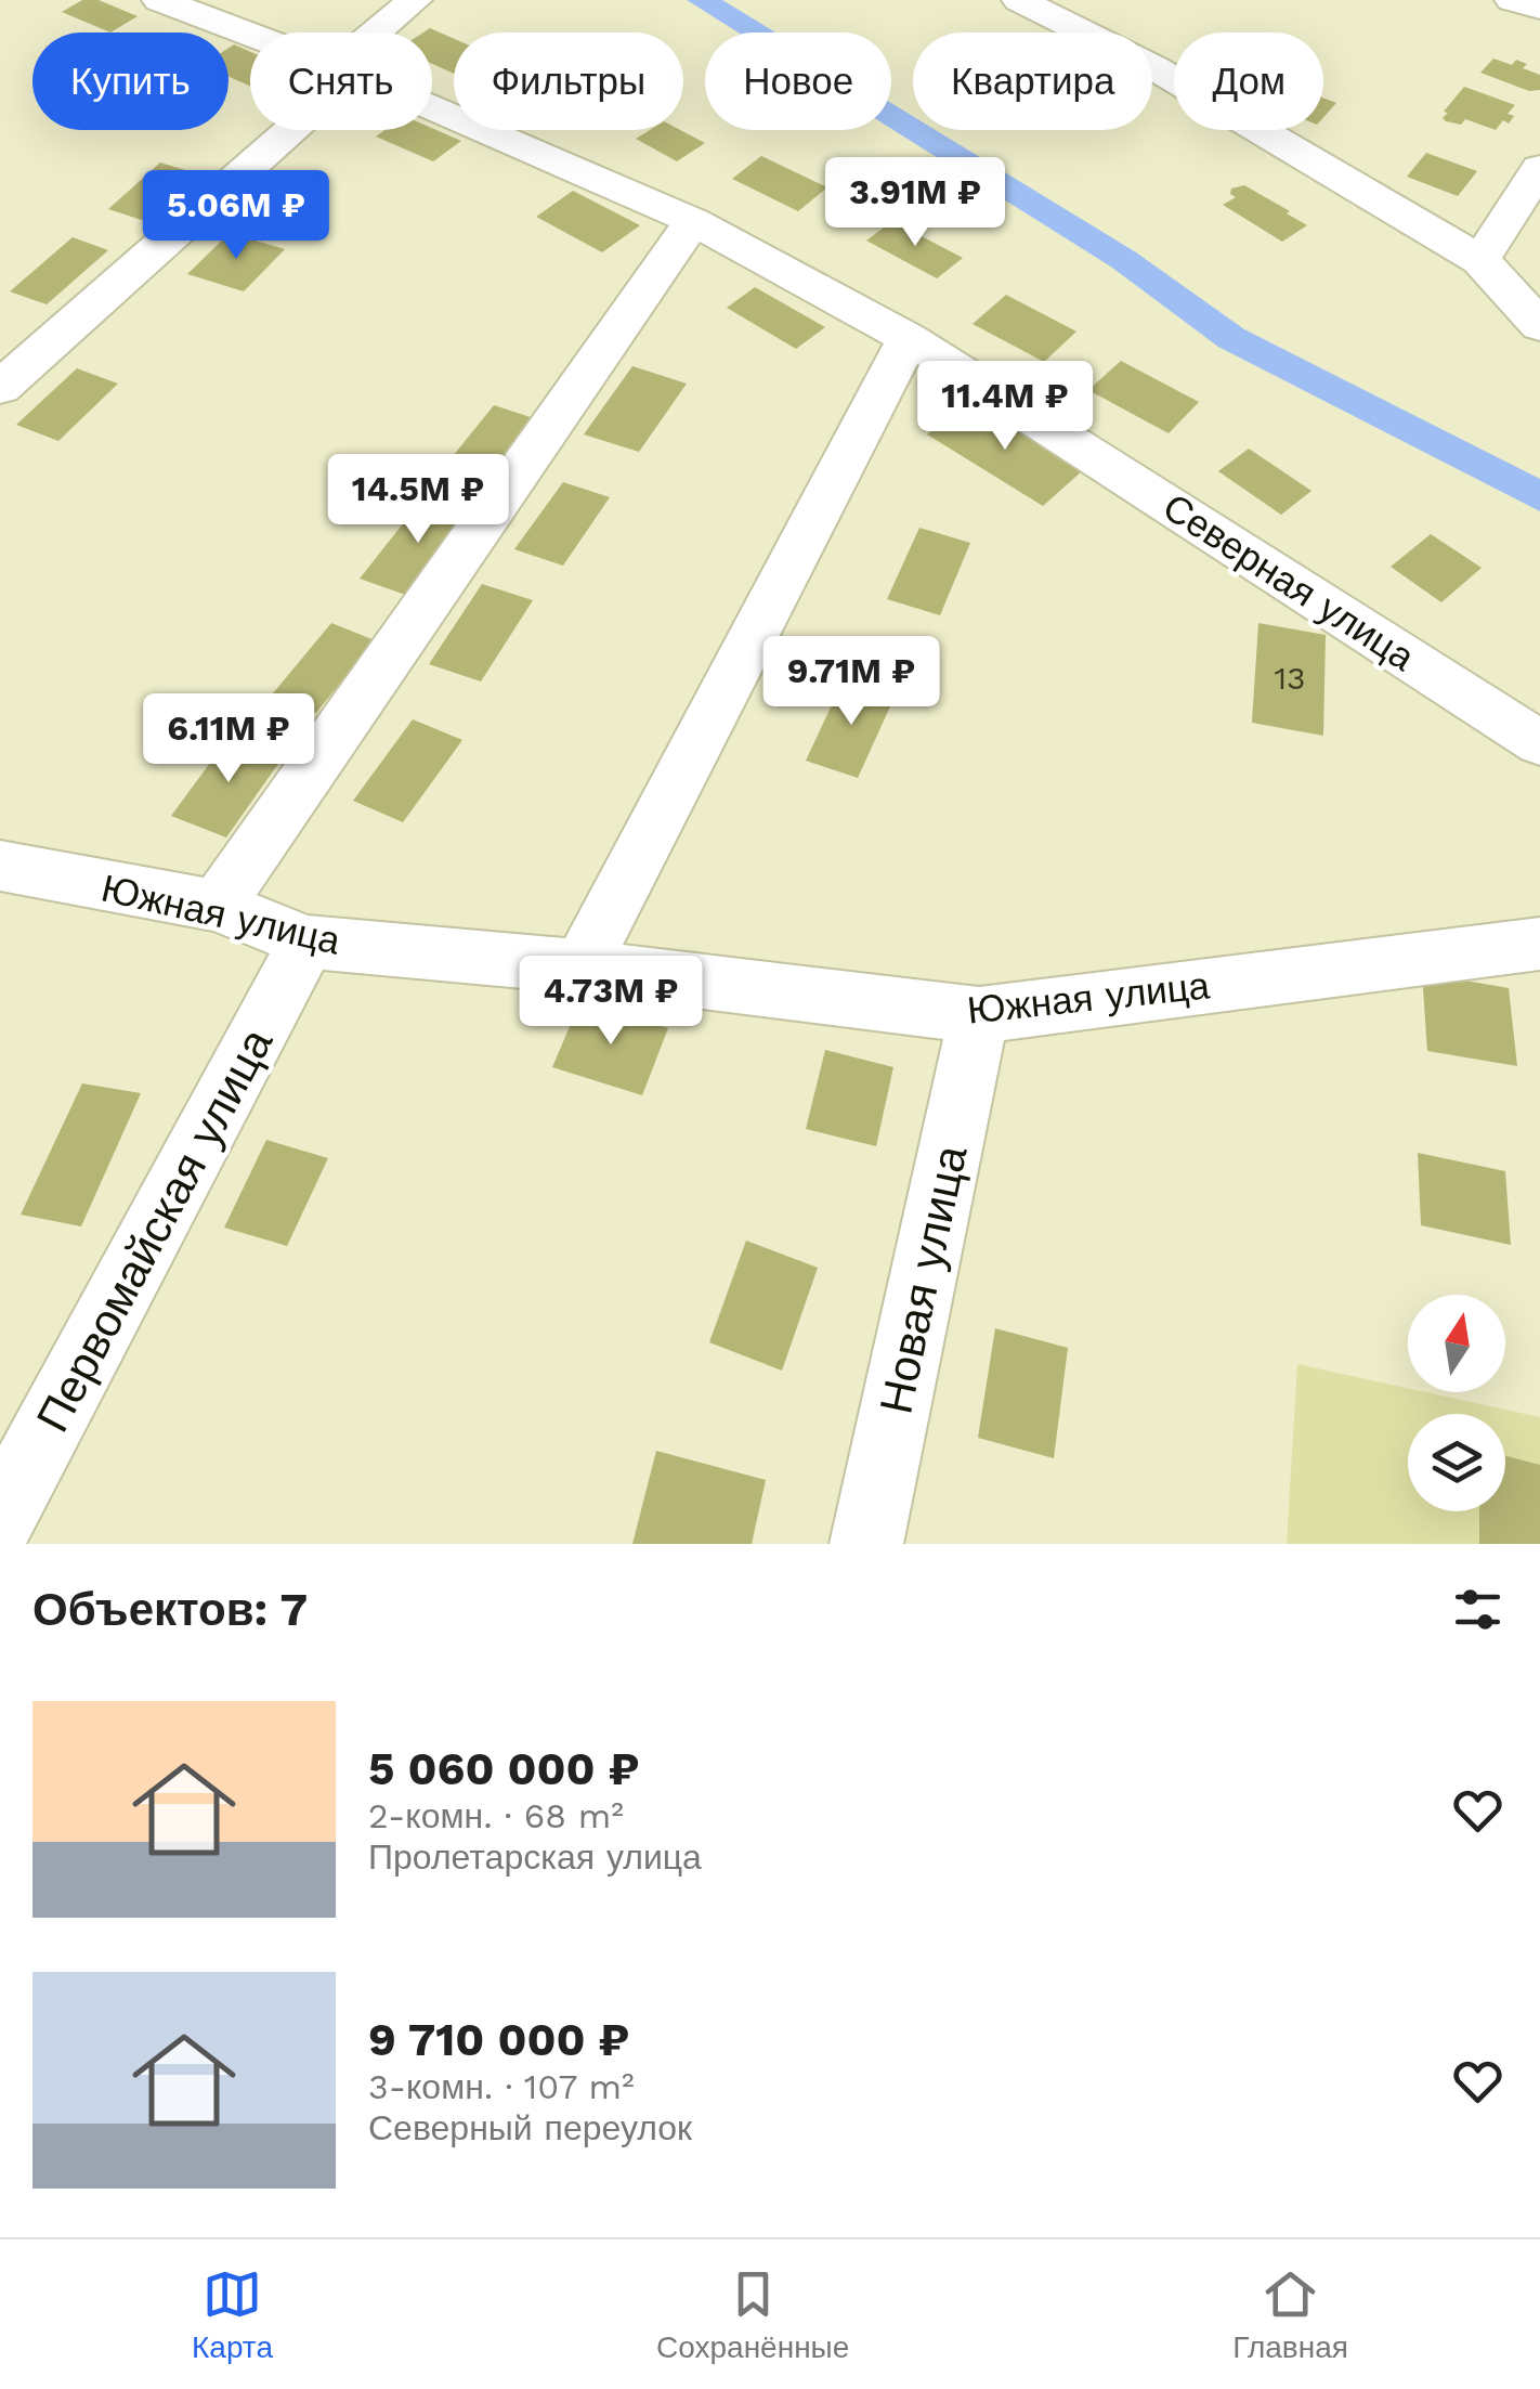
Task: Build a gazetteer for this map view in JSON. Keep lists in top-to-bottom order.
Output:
{
  "streets": {
    "street": [
      "Северная улица",
      "Южная улица",
      "Первомайская улица",
      "Новая улица"
    ]
  },
  "crossings": [
    ["Южная улица", "Первомайская улица"],
    ["Южная улица", "Новая улица"]
  ],
  "house_numbers": ["13"],
  "north": "top",
  "page": {
    "chip": [
      "Купить",
      "Снять",
      "Фильтры",
      "Новое",
      "Квартира",
      "Дом"
    ],
    "price": [
      "3.91M ₽",
      "5.06M ₽",
      "11.4M ₽",
      "14.5M ₽",
      "9.71M ₽",
      "6.11M ₽",
      "4.73M ₽"
    ],
    "heading": "Объектов: 7",
    "list": [
      {
        "name": "5 060 000 ₽",
        "note": "2-комн. · 68 m² · Пролетарская улица"
      },
      {
        "name": "9 710 000 ₽",
        "note": "3-комн. · 107 m² · Северный переулок"
      }
    ],
    "tabs": ["Карта", "Сохранённые", "Главная"]
  }
}
